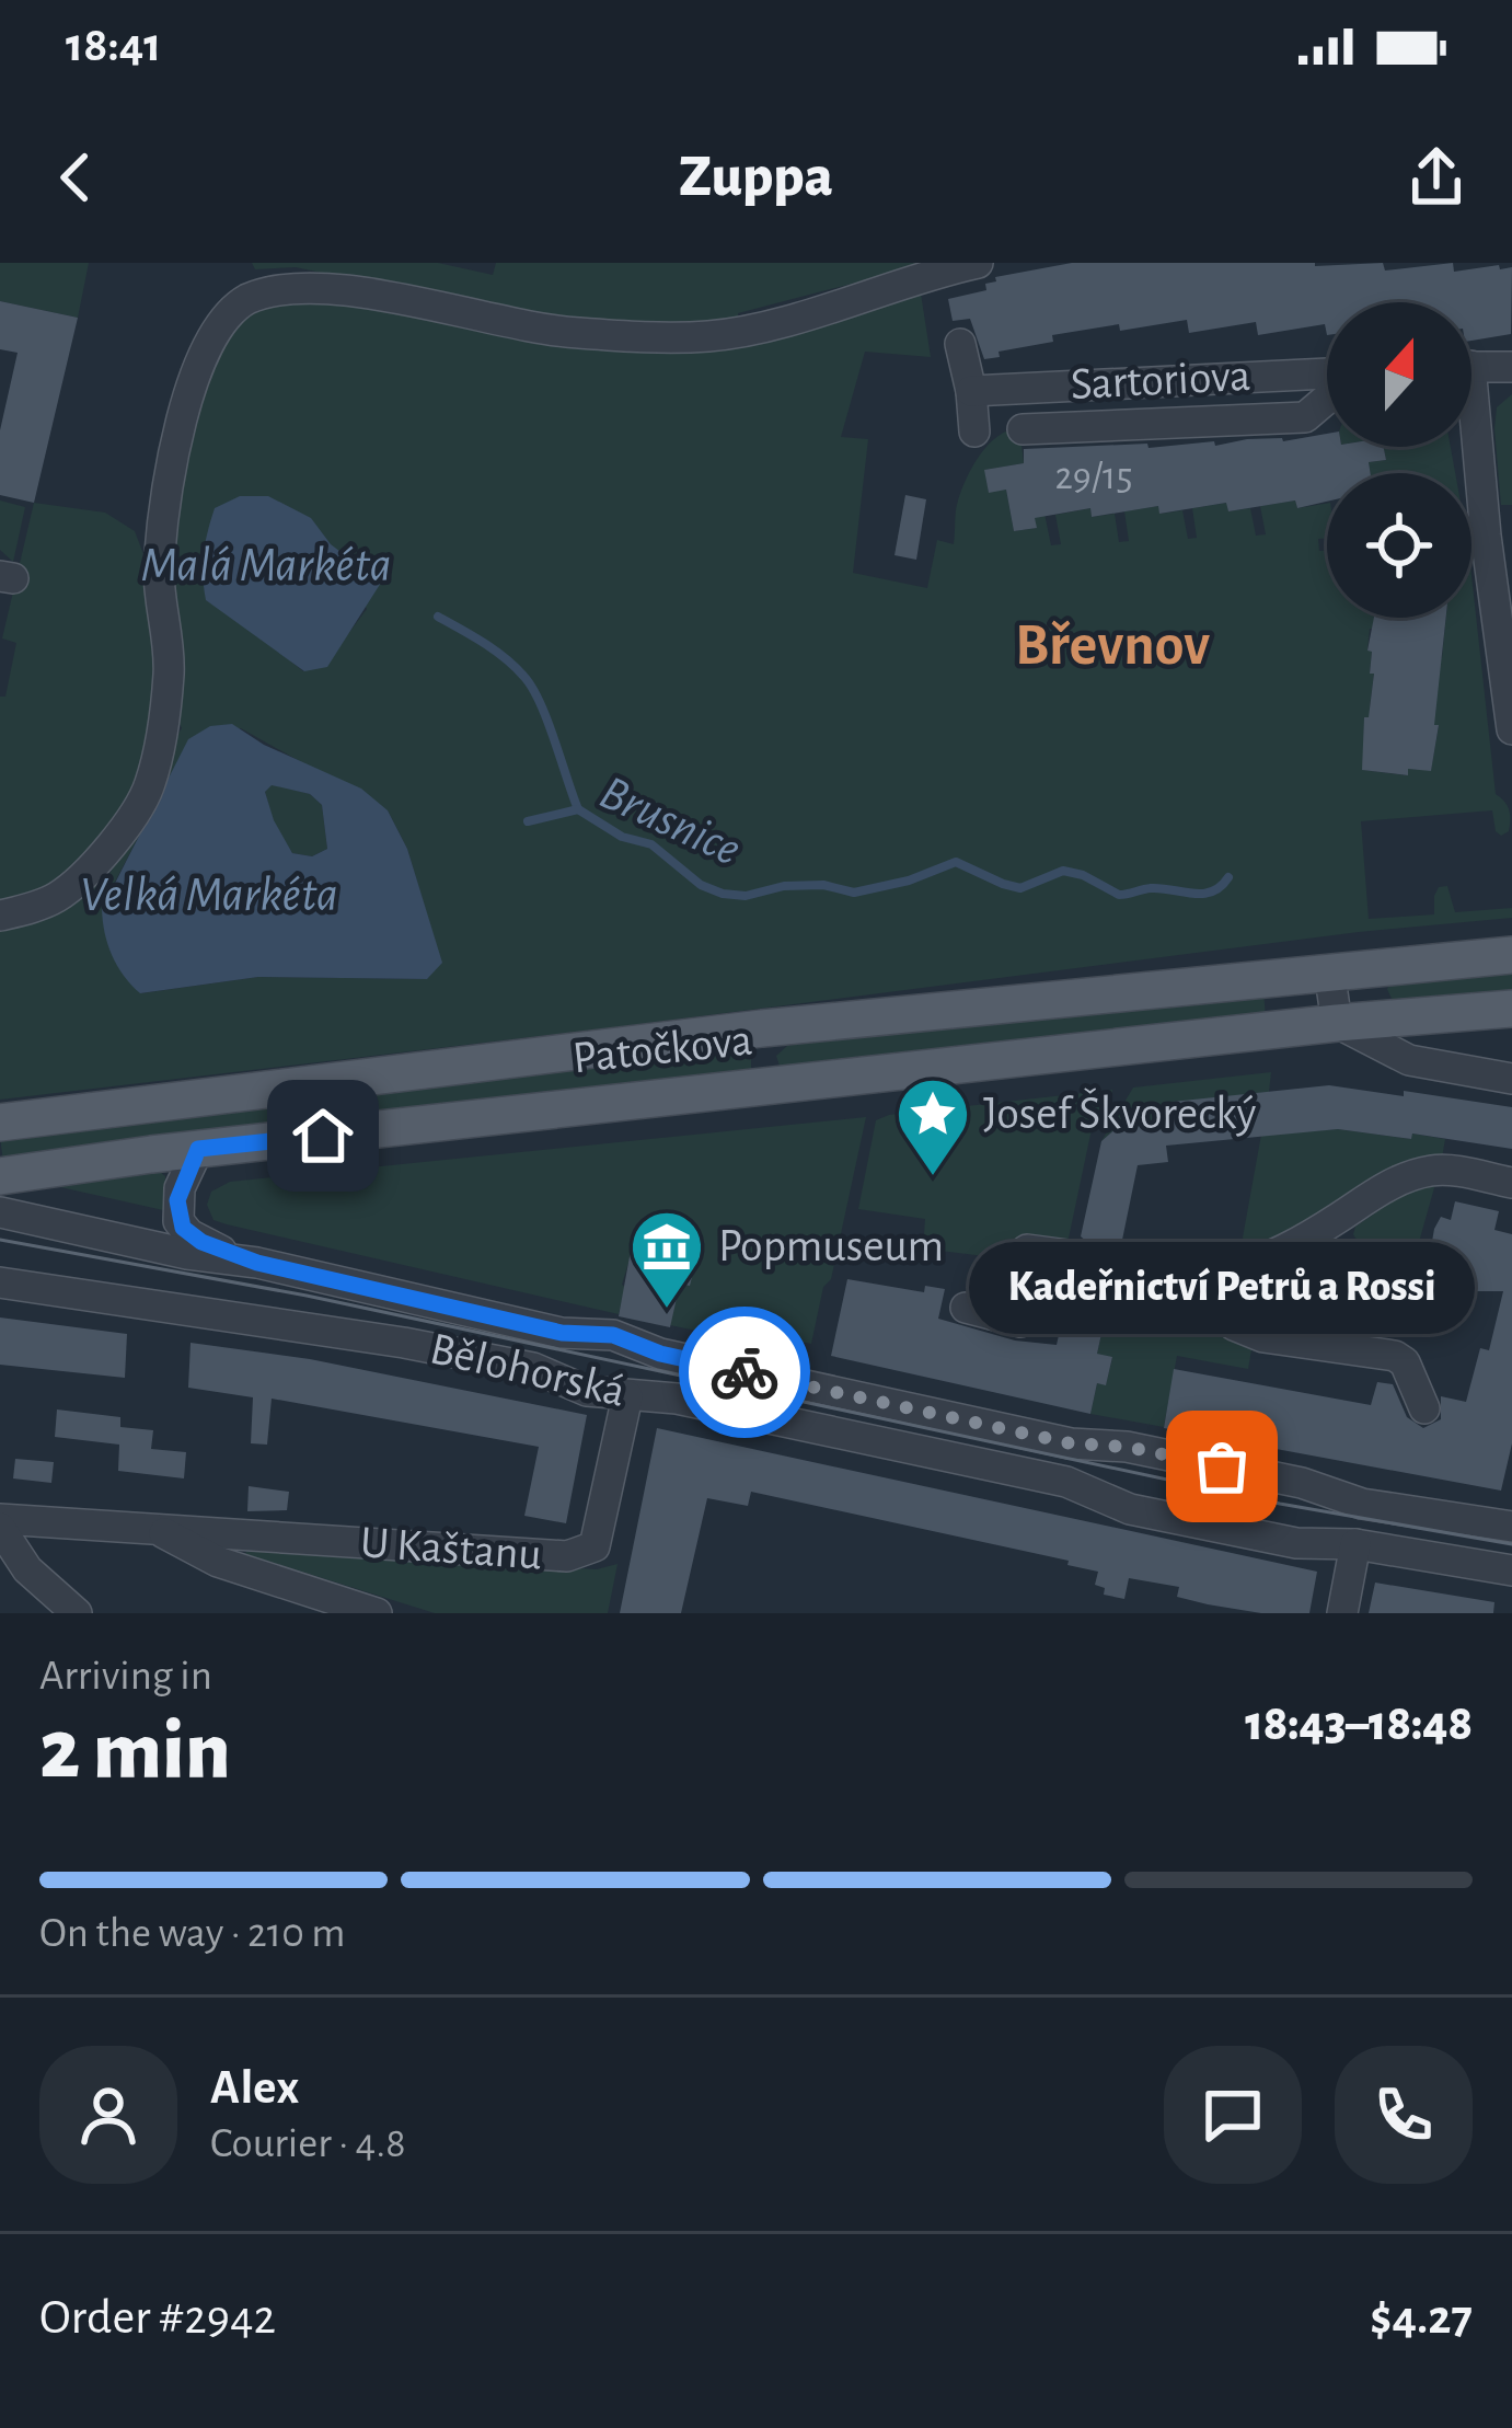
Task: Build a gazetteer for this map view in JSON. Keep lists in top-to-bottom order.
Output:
{
  "streets": {
    "main road": ["Patočkova"],
    "street": ["Sartoriova", "Bělohorská", "U Kaštanu"]
  },
  "crossings": [
    ["Patočkova", "Bělohorská"],
    ["Bělohorská", "U Kaštanu"]
  ],
  "districts": ["Břevnov"],
  "water": ["Malá Markéta", "Brusnice", "Velká Markéta"],
  "places": {
    "place": ["Josef Škvorecký"],
    "museum": ["Popmuseum"],
    "other": ["Kadeřnictví Petrů a Rossi"]
  },
  "house_numbers": ["29/15"],
  "north": "top",
  "page": {
    "status": "18:41",
    "header": "Zuppa",
    "bubble": "Kadeřnictví Petrů a Rossi",
    "heading": ["2 min", "Arriving in", "18:43–18:48"],
    "panel": [
      "Alex",
      "Courier · 4.8",
      "Order #2942",
      "$4.27"
    ],
    "bar": "On the way · 210 m"
  }
}
